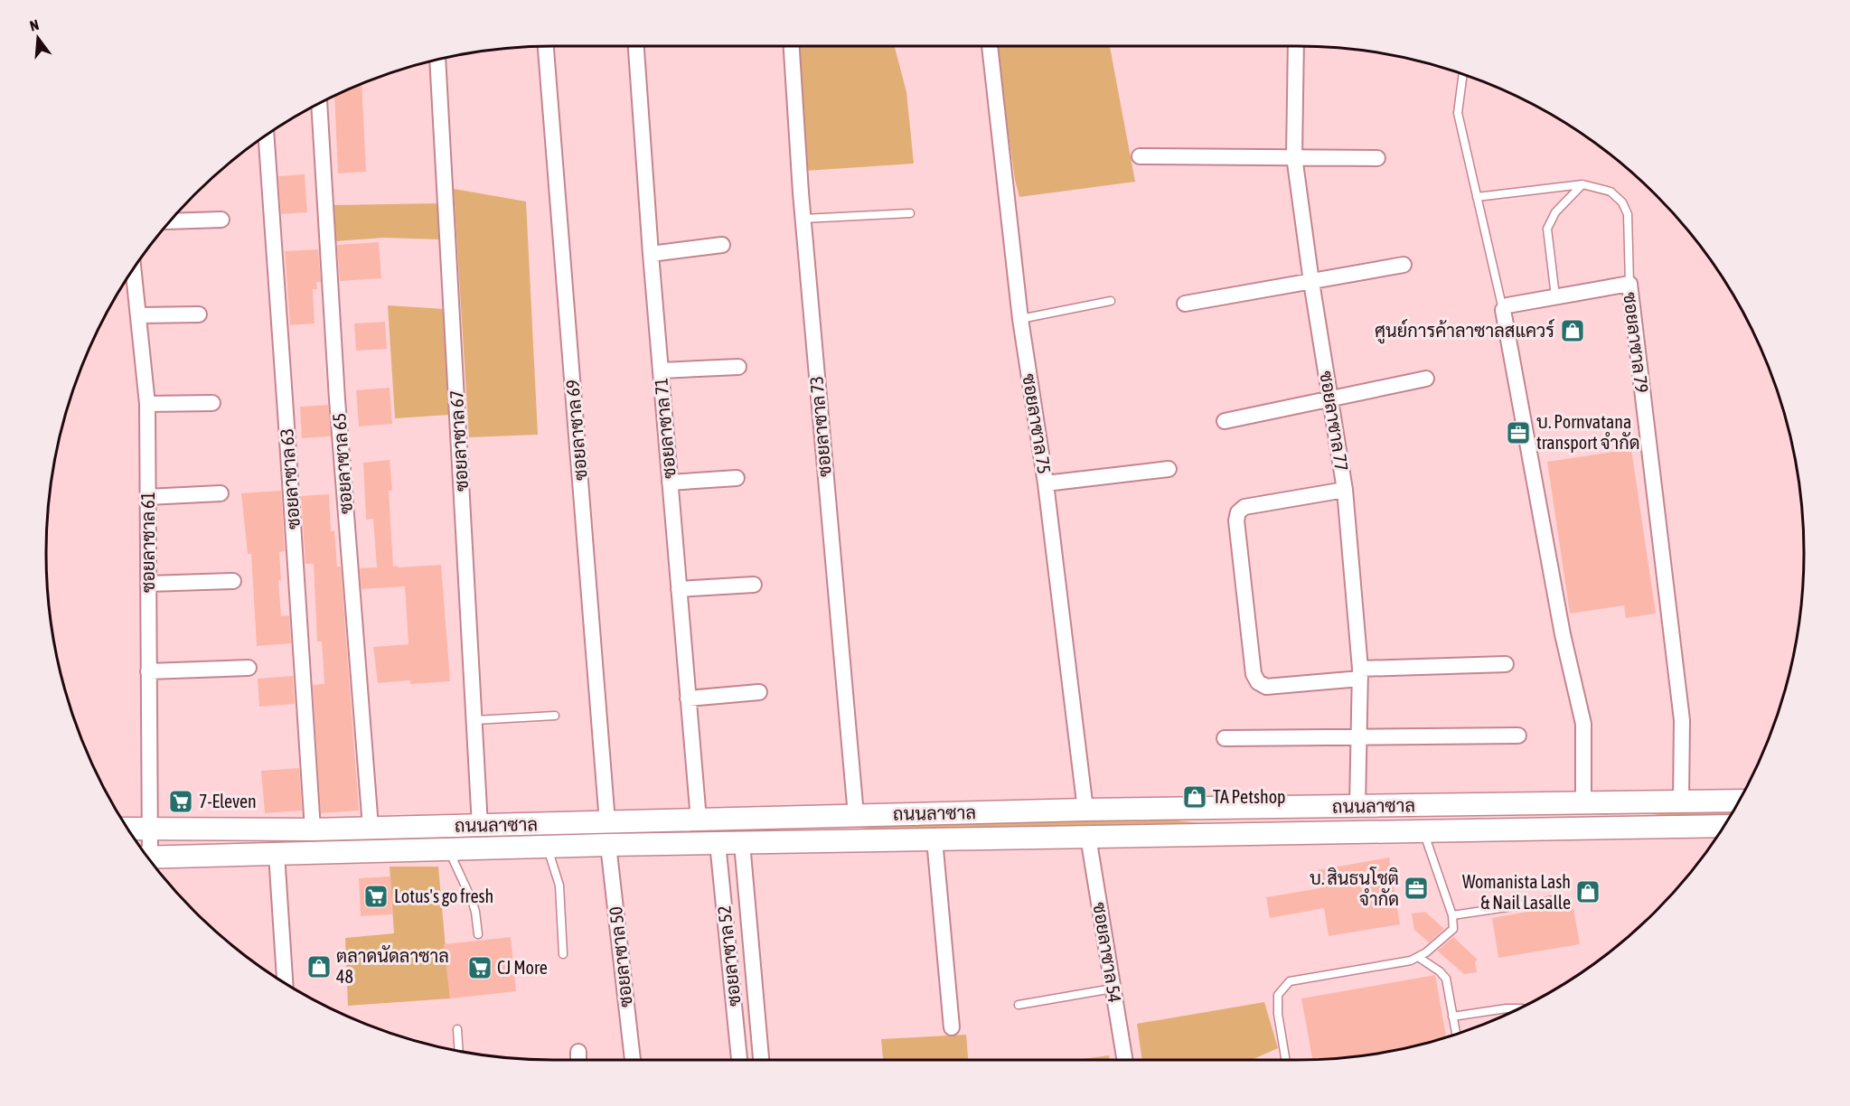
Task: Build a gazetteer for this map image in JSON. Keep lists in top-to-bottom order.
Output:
{
  "streets": {
    "street": [
      "ซอยลาซาล 79",
      "ซอยลาซาล 77",
      "ซอยลาซาล 75",
      "ซอยลาซาล 73",
      "ซอยลาซาล 71",
      "ซอยลาซาล 69",
      "ซอยลาซาล 67",
      "ซอยลาซาล 65",
      "ซอยลาซาล 63",
      "ซอยลาซาล 61",
      "ถนนลาซาล",
      "ซอยลาซาล 54",
      "ซอยลาซาล 52",
      "ซอยลาซาล 50"
    ]
  },
  "crossings": [
    ["ซอยลาซาล 79", "ถนนลาซาล"],
    ["ซอยลาซาล 77", "ถนนลาซาล"],
    ["ซอยลาซาล 75", "ถนนลาซาล"],
    ["ซอยลาซาล 73", "ถนนลาซาล"],
    ["ซอยลาซาล 71", "ถนนลาซาล"],
    ["ซอยลาซาล 69", "ถนนลาซาล"],
    ["ซอยลาซาล 67", "ถนนลาซาล"],
    ["ซอยลาซาล 65", "ถนนลาซาล"],
    ["ซอยลาซาล 63", "ถนนลาซาล"],
    ["ซอยลาซาล 61", "ถนนลาซาล"],
    ["ถนนลาซาล", "ซอยลาซาล 54"],
    ["ถนนลาซาล", "ซอยลาซาล 52"],
    ["ถนนลาซาล", "ซอยลาซาล 50"]
  ],
  "places": {
    "shop": [
      "ศูนย์การค้าลาซาลสแควร์",
      "TA Petshop",
      "Womanista Lash & Nail Lasalle",
      "ตลาดนัดลาซาล 48"
    ],
    "office": ["บ. Pornvatana transport จำกัด", "บ. สินธนโชติ จำกัด"],
    "supermarket": ["7-Eleven", "Lotus's go fresh", "CJ More"]
  },
  "north": "top"
}
